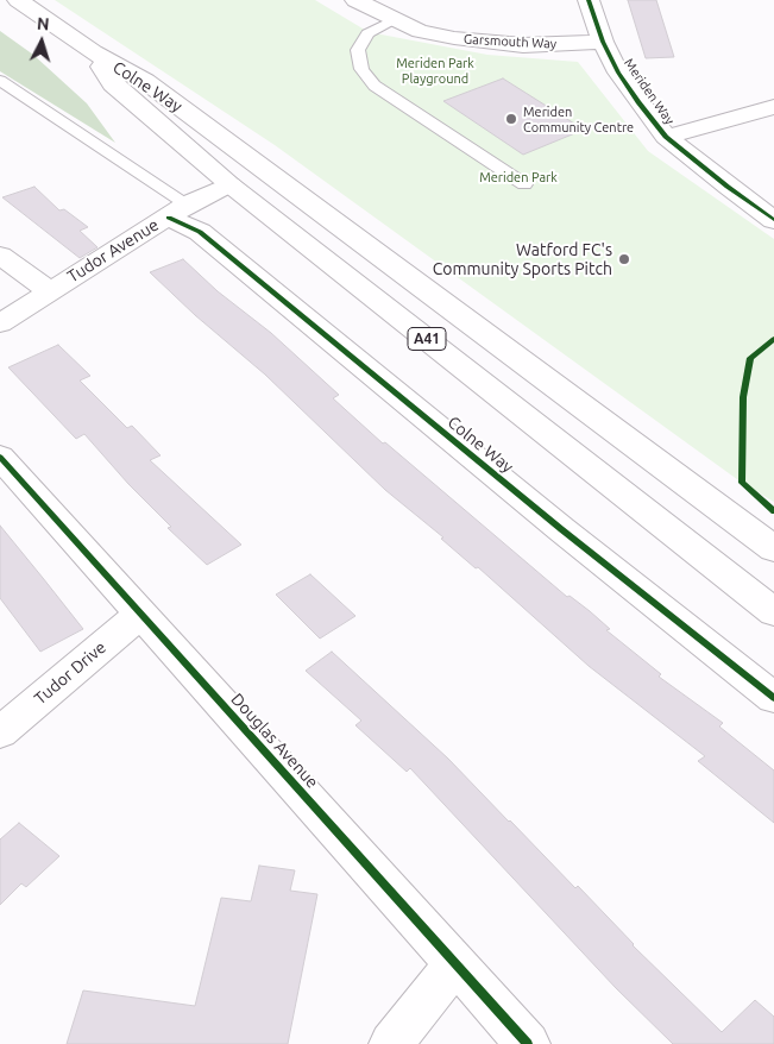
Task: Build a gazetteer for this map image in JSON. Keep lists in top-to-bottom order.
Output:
{
  "streets": {
    "main road": [
      "Garsmouth Way",
      "Colne Way",
      "Meriden Way",
      "Tudor Avenue",
      "A41",
      "Tudor Drive",
      "Douglas Avenue"
    ]
  },
  "crossings": [
    ["Garsmouth Way", "Meriden Way"],
    ["Colne Way", "Tudor Avenue"],
    ["Tudor Drive", "Douglas Avenue"]
  ],
  "parks": ["Meriden Park Playground", "Meriden Park"],
  "places": ["Meriden Community Centre", "Watford FC's Community Sports Pitch"],
  "north": "top"
}
